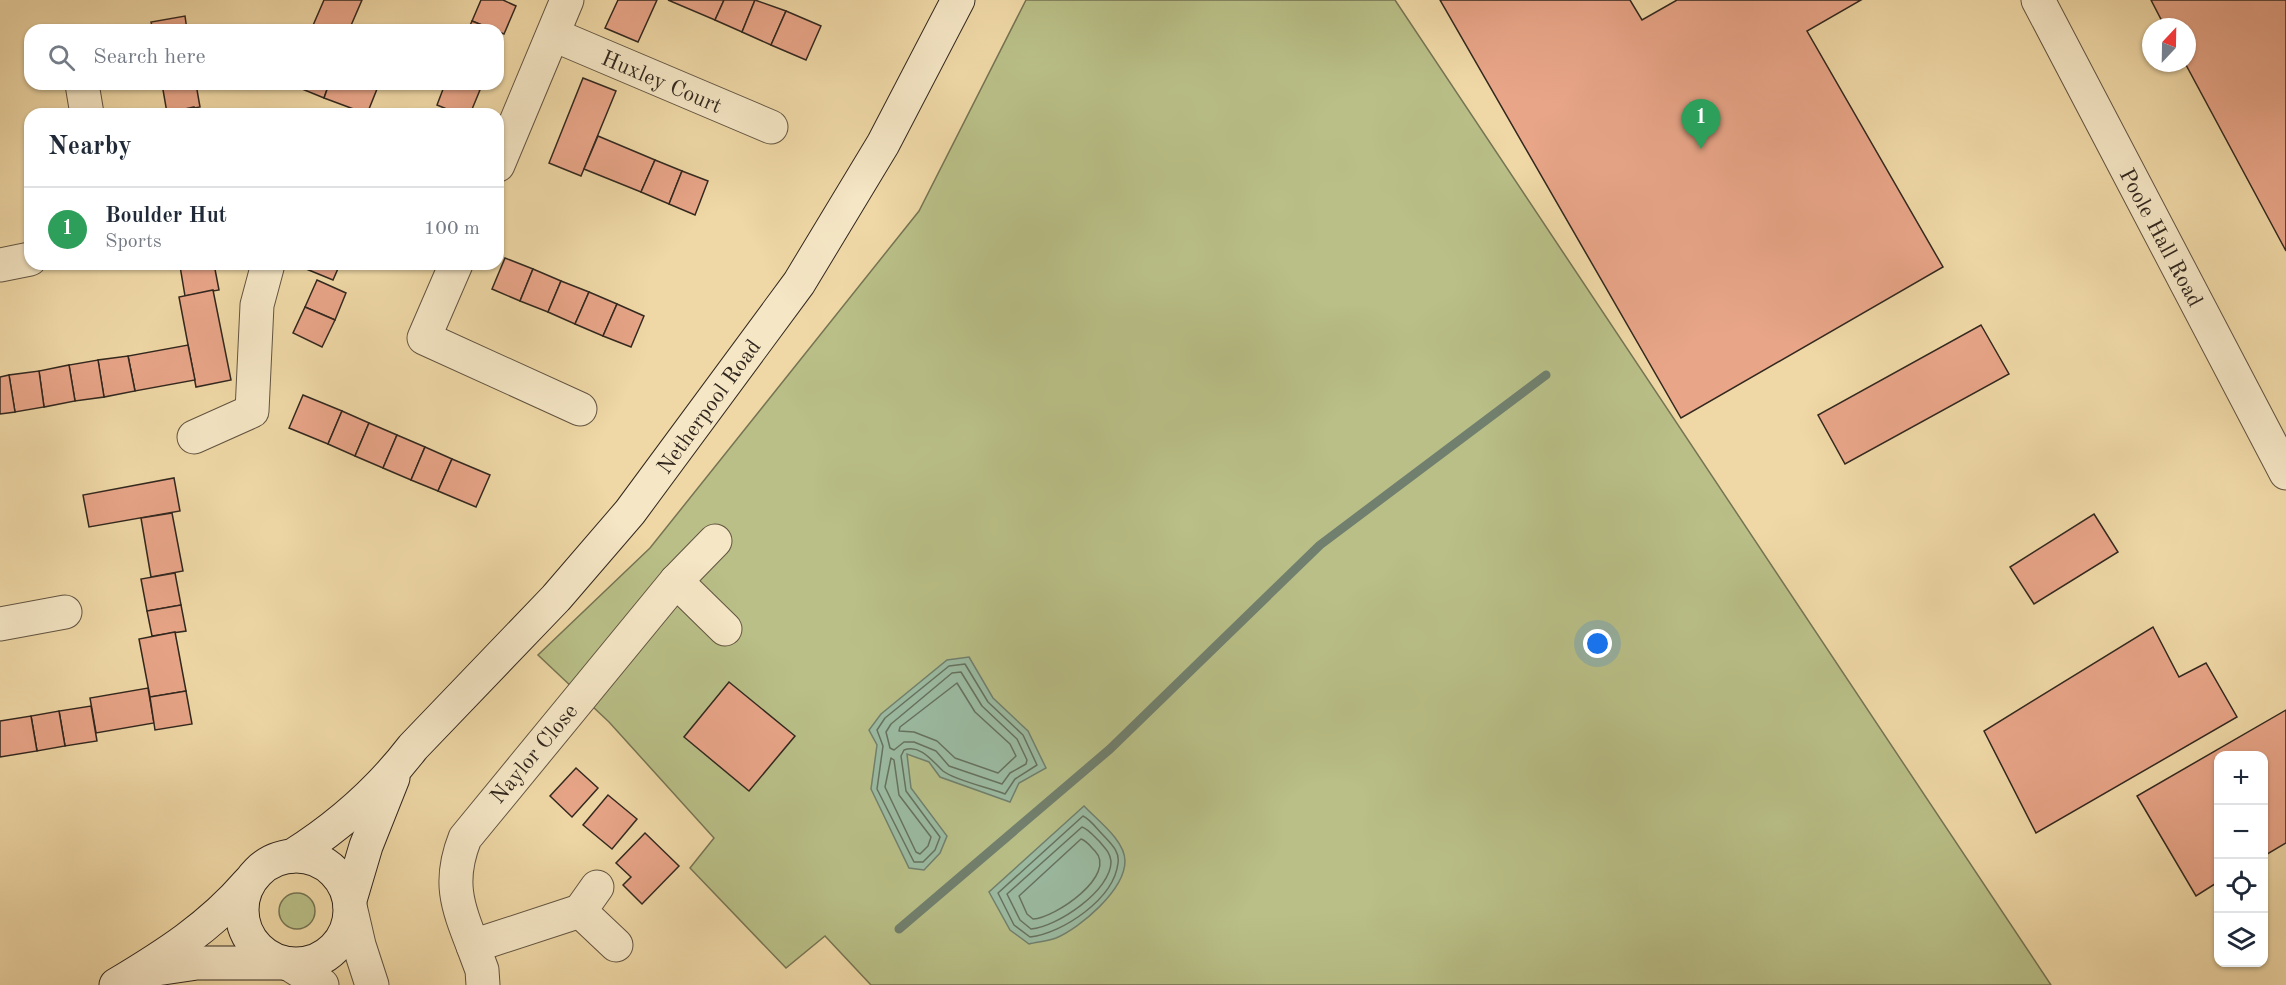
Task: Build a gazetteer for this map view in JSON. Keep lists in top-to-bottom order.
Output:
{
  "streets": {
    "street": [
      "Huxley Court",
      "Poole Hall Road",
      "Netherpool Road",
      "Naylor Close"
    ]
  },
  "north": "top",
  "page": {
    "search": "Search here",
    "pins": "1",
    "heading": "Nearby",
    "list": [
      {
        "mark": "1",
        "name": "Boulder Hut",
        "note": "Sports",
        "value": "100 m"
      }
    ],
    "map_buttons": ["+", "−"]
  }
}
